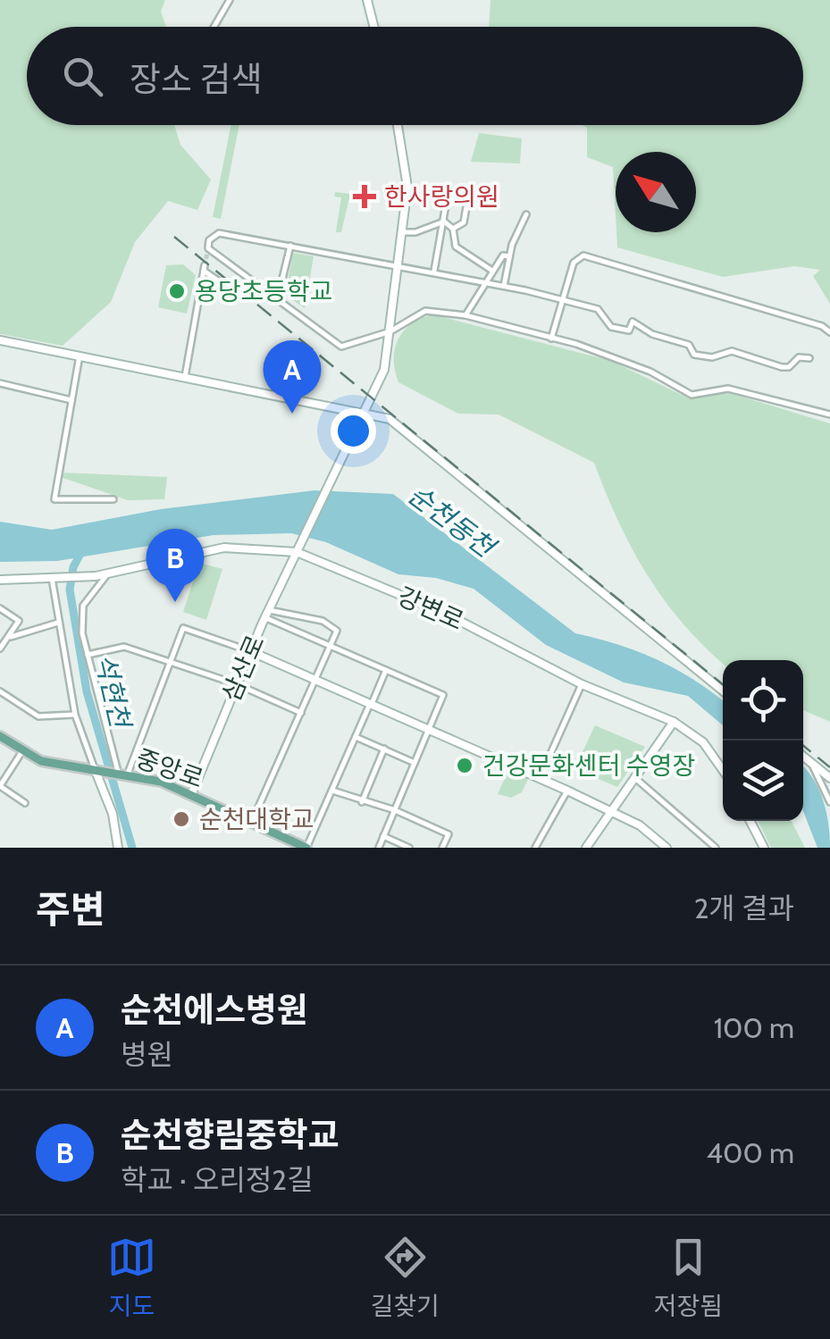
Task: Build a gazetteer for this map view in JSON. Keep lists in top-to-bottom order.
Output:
{
  "streets": {
    "main road": ["강변로", "삼산로", "중앙로"]
  },
  "crossings": [
    ["강변로", "삼산로"],
    ["삼산로", "중앙로"]
  ],
  "water": ["순천동천", "석현천"],
  "places": {
    "health": ["한사랑의원"],
    "other": ["용당초등학교", "건강문화센터 수영장", "순천대학교"]
  },
  "north": "top left",
  "page": {
    "search": "장소 검색",
    "pins": ["A", "B"],
    "heading": ["주변", "2개 결과"],
    "list": [
      {
        "mark": "A",
        "name": "순천에스병원",
        "note": "병원",
        "value": "100 m"
      },
      {
        "mark": "B",
        "name": "순천향림중학교",
        "note": "학교 · 오리정2길",
        "value": "400 m"
      }
    ],
    "nav": ["지도", "길찾기", "저장됨"]
  }
}
